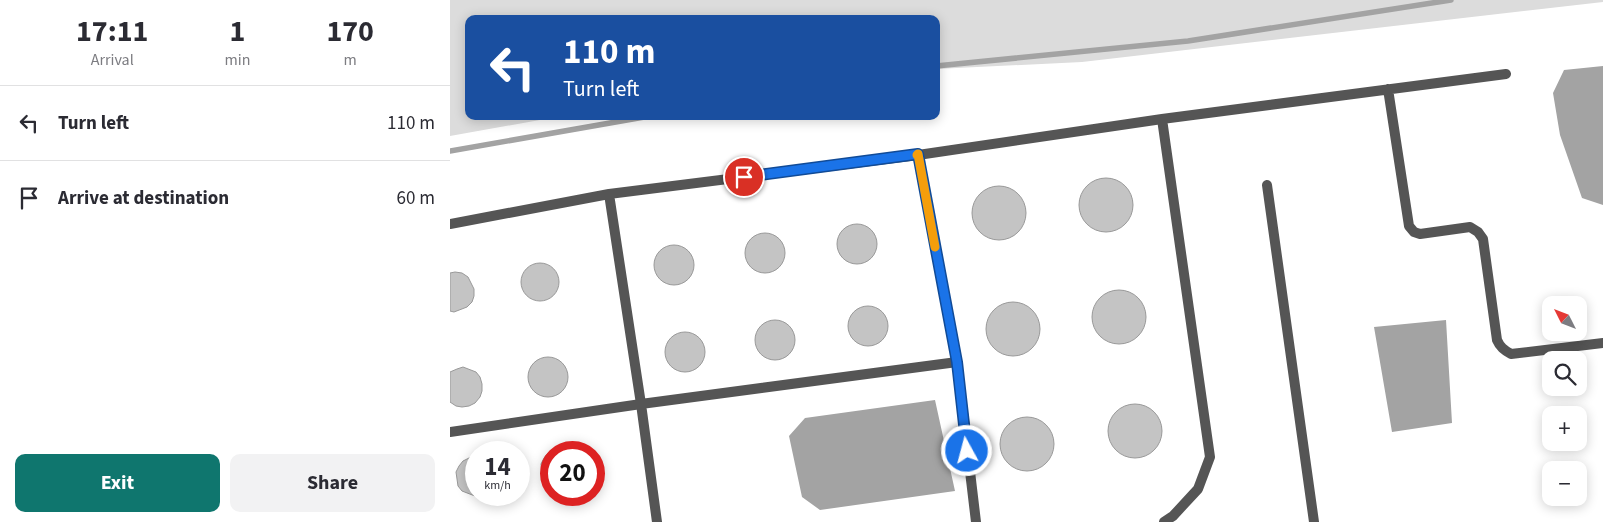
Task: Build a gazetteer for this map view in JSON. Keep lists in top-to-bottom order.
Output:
{
  "north": "top left",
  "page": {
    "eta": [
      "17:11",
      "Arrival",
      "1",
      "min",
      "170",
      "m"
    ],
    "turn": ["110 m", "Turn left"],
    "list": [
      {
        "name": "Turn left",
        "value": "110 m"
      },
      {
        "name": "Arrive at destination",
        "value": "60 m"
      }
    ],
    "map_buttons": ["+", "−"],
    "speed": "14 km/h",
    "limit": "20",
    "buttons": ["Exit", "Share"]
  }
}
